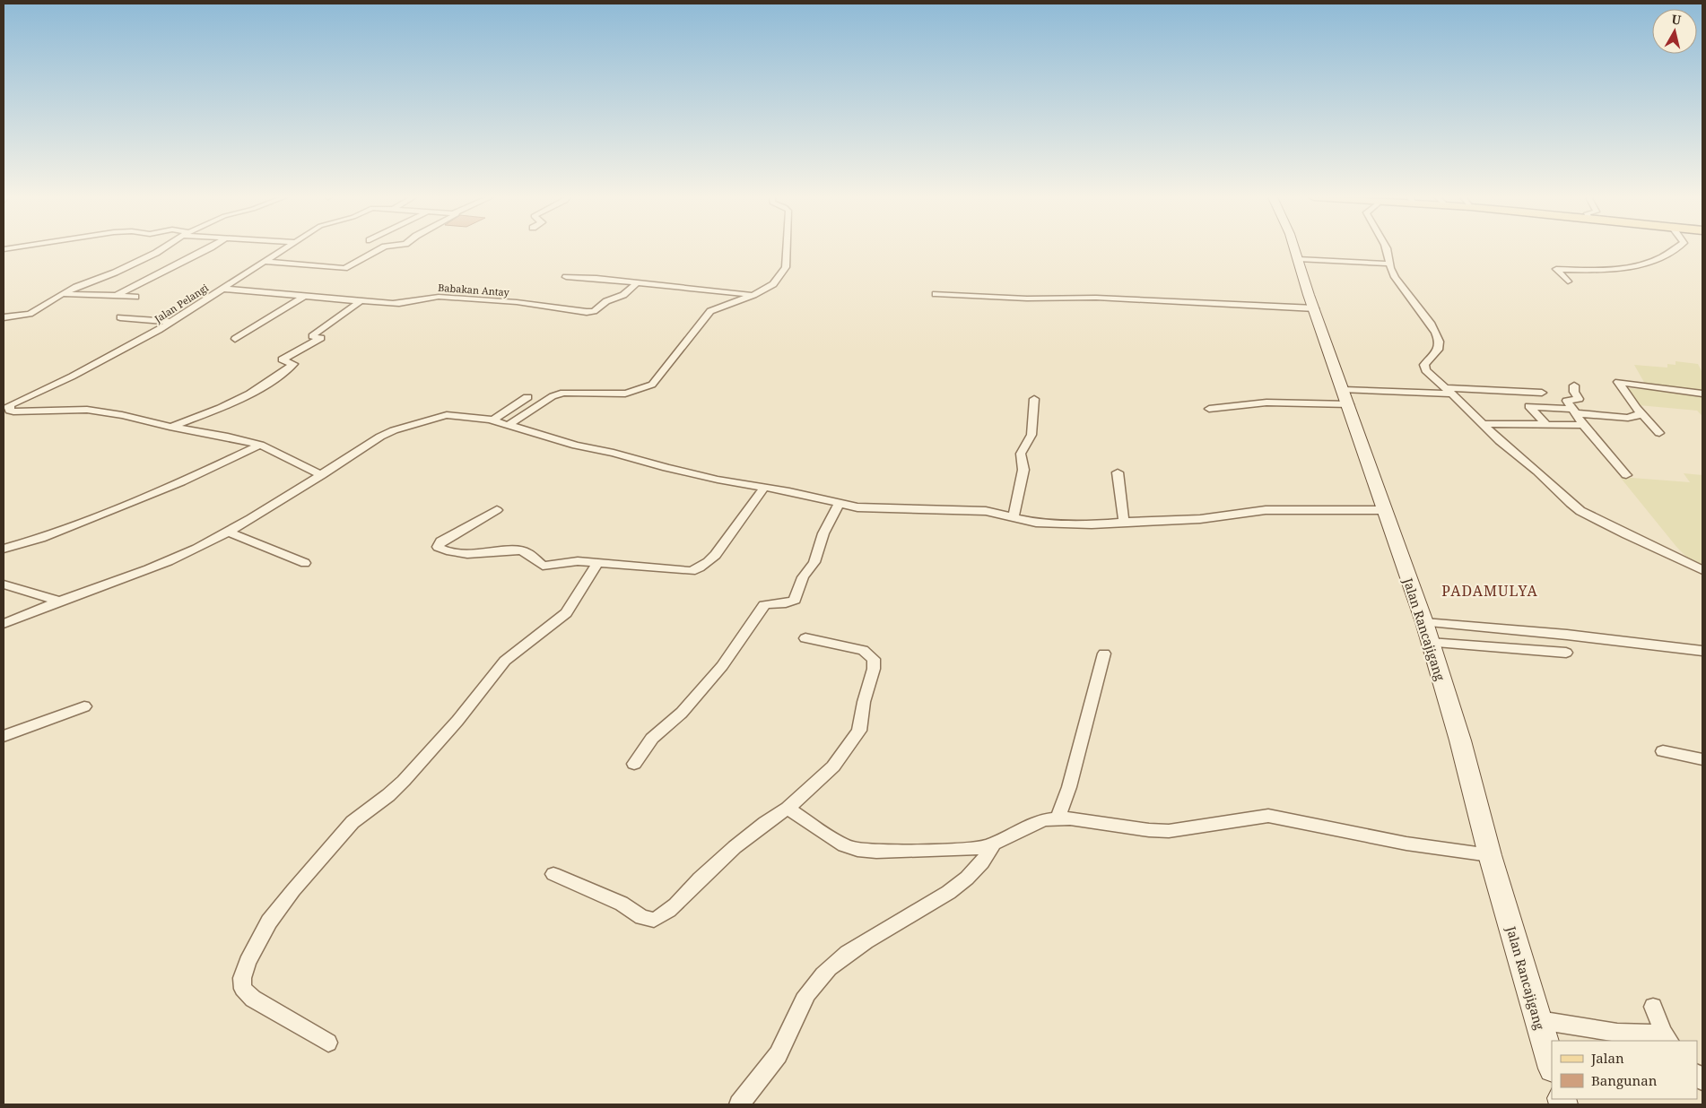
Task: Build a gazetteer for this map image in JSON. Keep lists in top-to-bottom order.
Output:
{
  "streets": {
    "main road": ["Jalan Rancajigang"],
    "street": ["Babakan Antay", "Jalan Pelangi"]
  },
  "crossings": [
    ["Babakan Antay", "Jalan Pelangi"]
  ],
  "districts": ["PADAMULYA"],
  "legend": ["Jalan", "Bangunan"],
  "north": "top"
}
